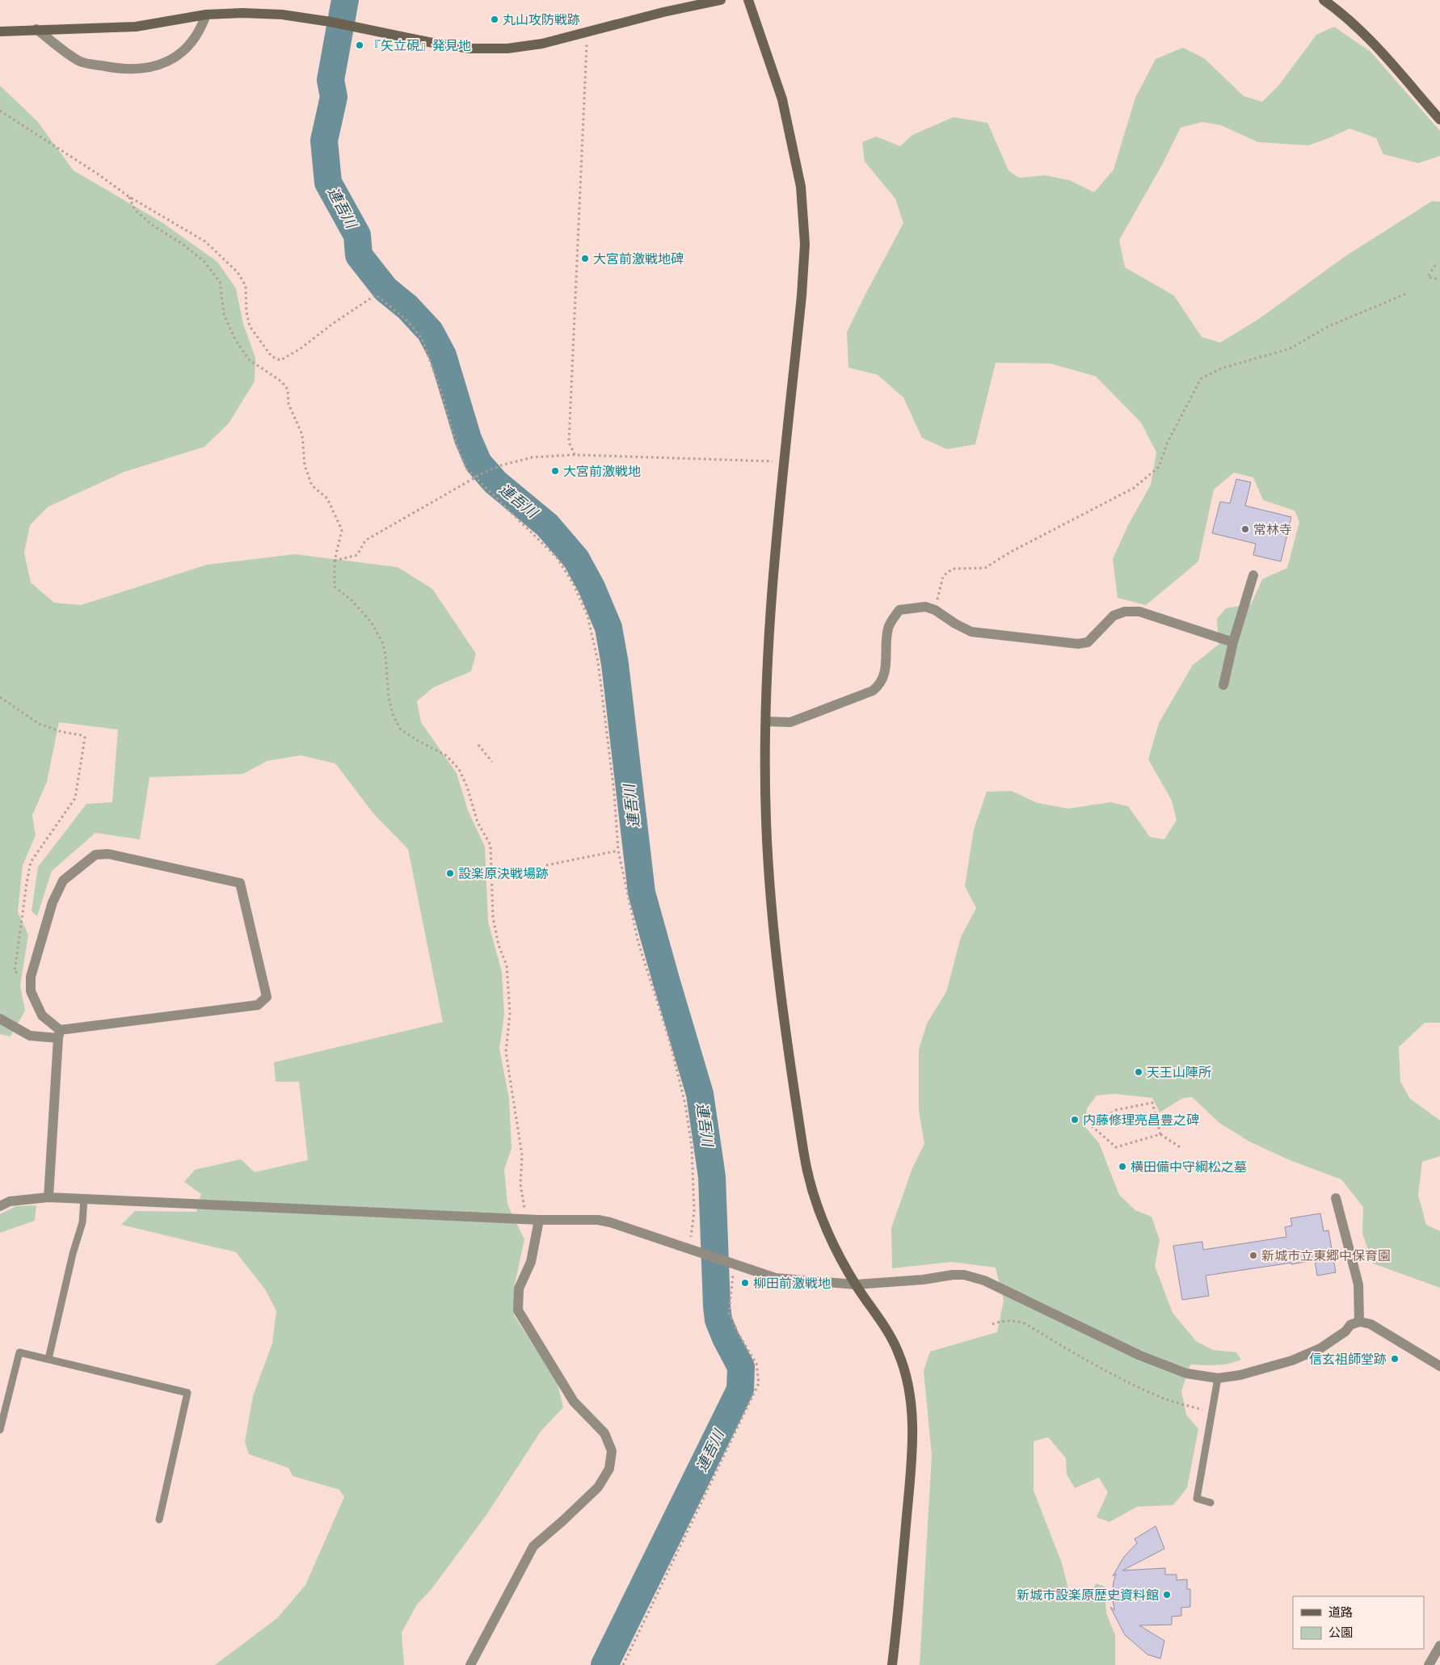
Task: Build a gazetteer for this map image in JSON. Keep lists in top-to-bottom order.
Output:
{
  "water": ["連吾川"],
  "places": [
    "丸山攻防戦跡",
    "『矢立硯』発見地",
    "大宮前激戦地碑",
    "大宮前激戦地",
    "常林寺",
    "設楽原決戦場跡",
    "天王山陣所",
    "内藤修理亮昌豊之碑",
    "横田備中守綱松之墓",
    "新城市立東郷中保育園",
    "柳田前激戦地",
    "信玄祖師堂跡",
    "新城市設楽原歴史資料館"
  ],
  "legend": ["道路", "公園"]
}
